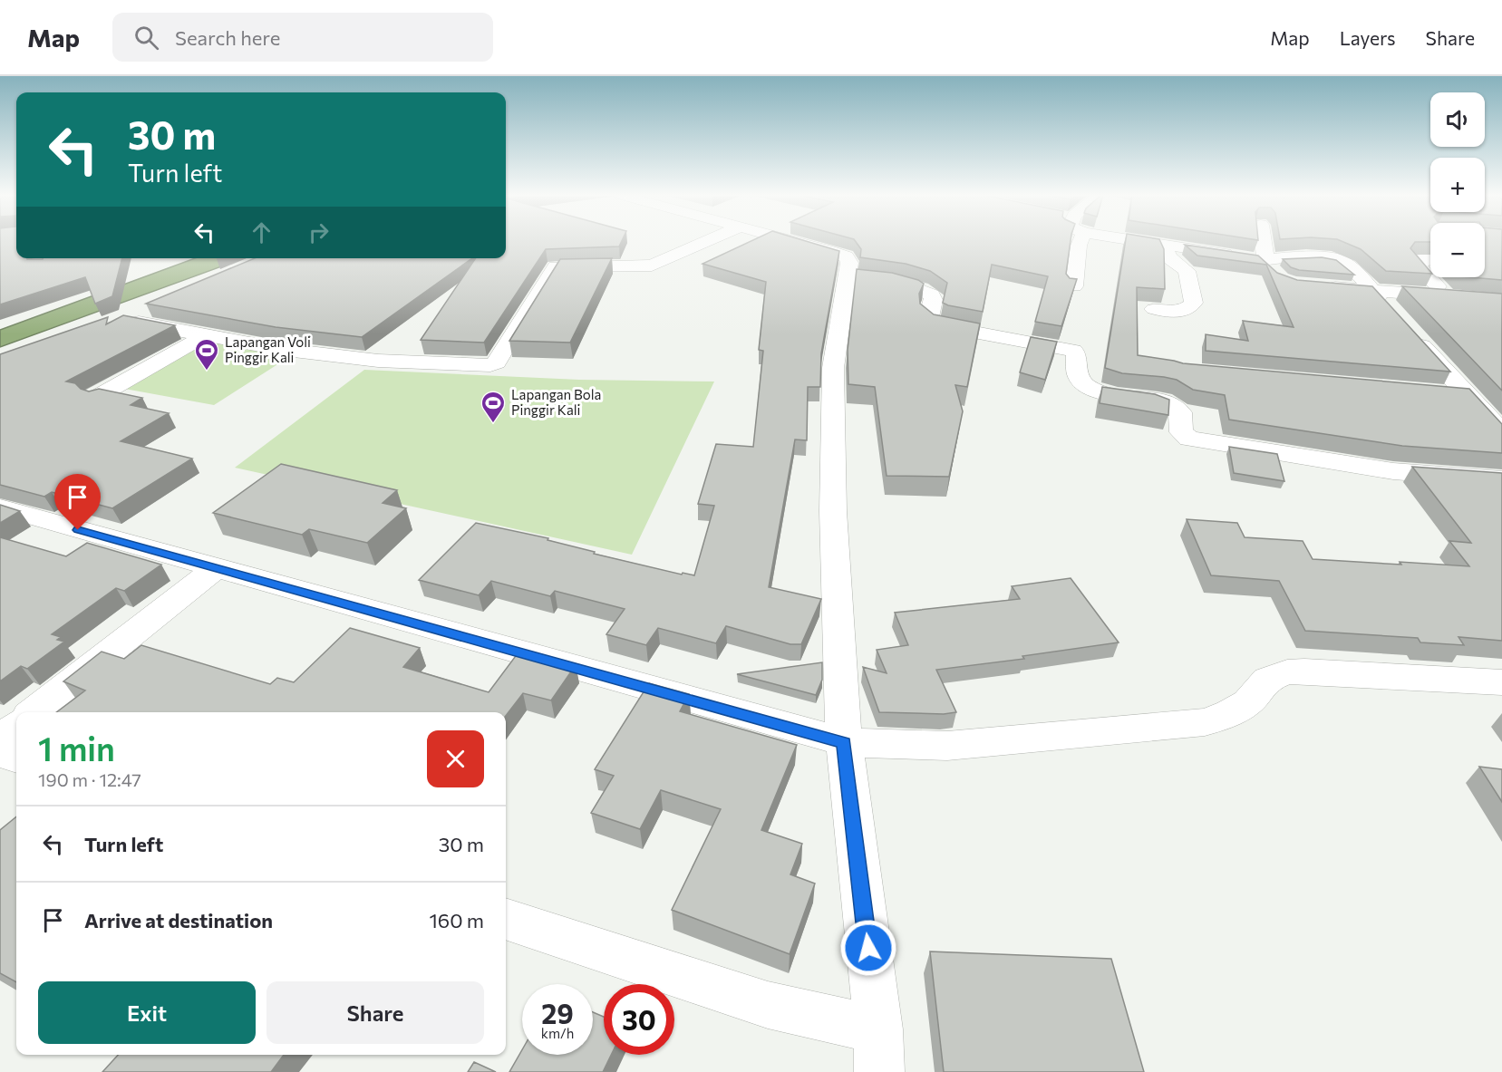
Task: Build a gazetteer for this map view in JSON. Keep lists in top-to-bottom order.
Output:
{
  "places": {
    "sports": ["Lapangan Voli Pinggir Kali", "Lapangan Bola Pinggir Kali"]
  },
  "page": {
    "header": "Map",
    "search": "Search here",
    "nav": ["Map", "Layers", "Share"],
    "map_buttons": ["+", "−"],
    "turn": ["30 m", "Turn left"],
    "heading": ["1 min", "190 m · 12:47"],
    "list": [
      {
        "name": "Turn left",
        "value": "30 m"
      },
      {
        "name": "Arrive at destination",
        "value": "160 m"
      }
    ],
    "buttons": ["Exit", "Share"],
    "speed": "29 km/h",
    "limit": "30"
  }
}
